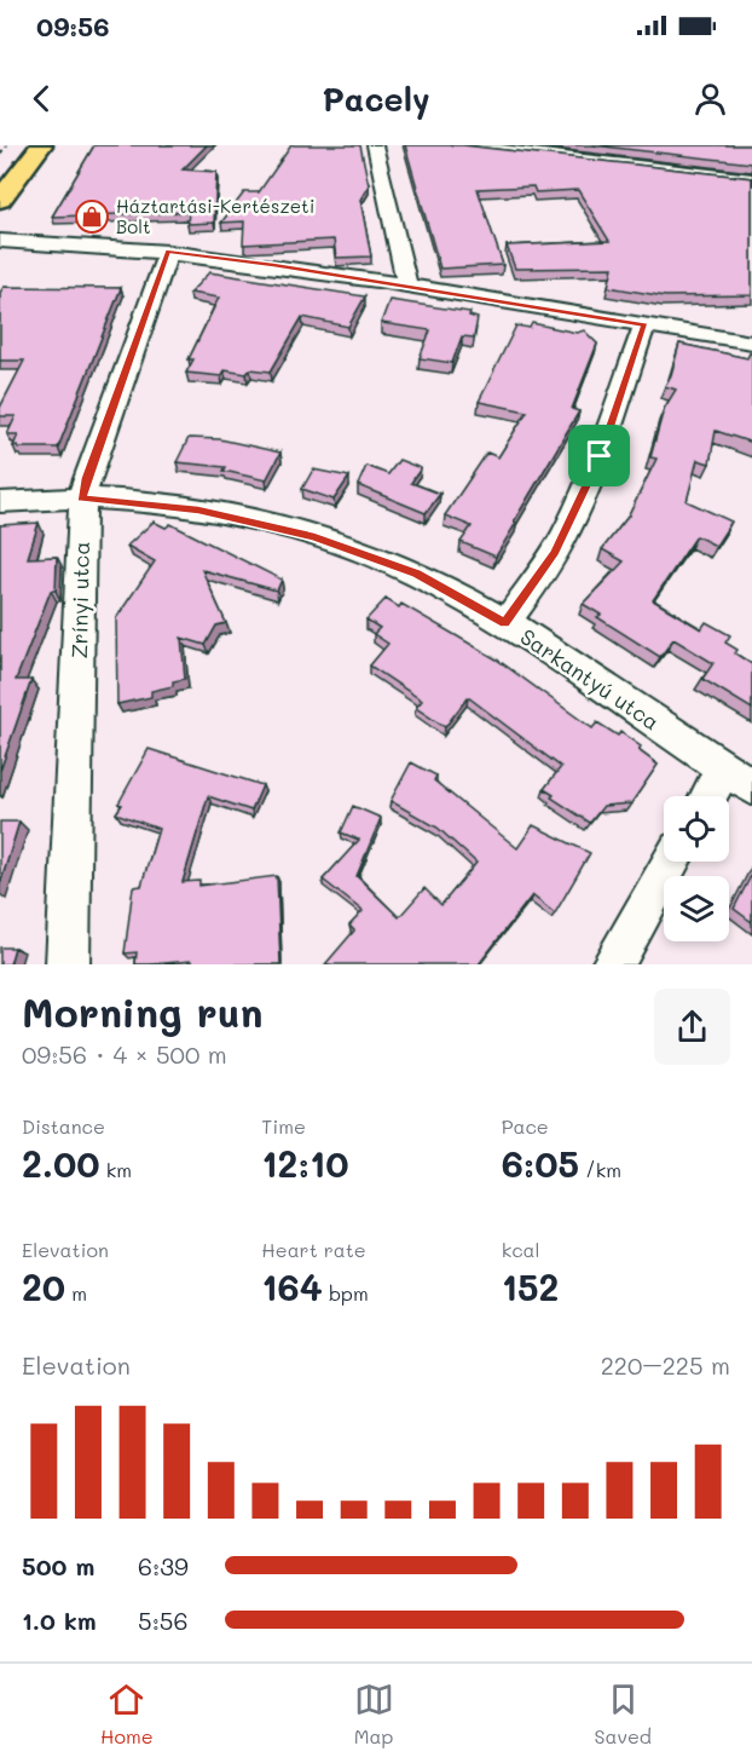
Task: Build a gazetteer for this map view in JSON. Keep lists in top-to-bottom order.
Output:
{
  "streets": {
    "street": ["Zrínyi utca", "Sarkantyú utca"]
  },
  "crossings": [
    ["Zrínyi utca", "Sarkantyú utca"]
  ],
  "places": {
    "shop": ["Háztartási-Kertészeti Bolt"]
  },
  "page": {
    "status": "09:56",
    "header": "Pacely",
    "heading": ["Morning run", "09:56 · 4 × 500 m"],
    "stats": [
      ["Distance", "2.00 km"],
      ["Time", "12:10"],
      ["Pace", "6:05 /km"],
      ["Elevation", "20 m"],
      ["Heart rate", "164 bpm"],
      ["kcal", "152"]
    ],
    "chart": ["Elevation", "220–225 m"],
    "list": [
      {
        "name": "500 m",
        "note": "6:39"
      },
      {
        "name": "1.0 km",
        "note": "5:56"
      }
    ],
    "tabs": ["Home", "Map", "Saved"]
  }
}
